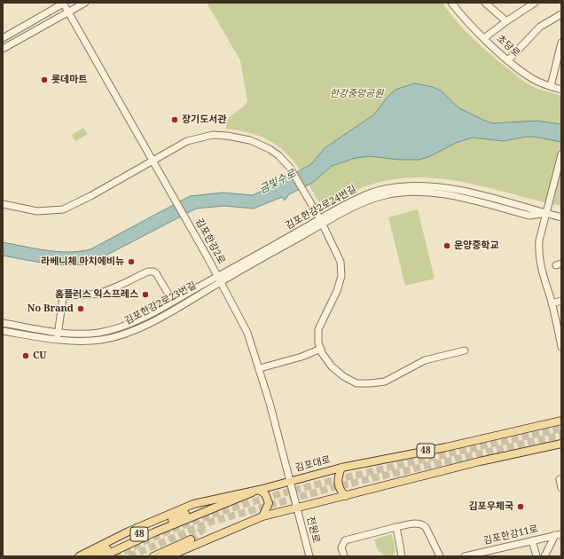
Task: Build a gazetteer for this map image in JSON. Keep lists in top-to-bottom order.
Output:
{
  "streets": {
    "main road": ["48", "김포대로"],
    "street": [
      "초당로",
      "김포한강2로24번길",
      "김포한강2로",
      "김포한강2로23번길",
      "전원로",
      "김포한강11로"
    ]
  },
  "crossings": [
    ["김포한강2로24번길", "김포한강2로"],
    ["김포한강2로24번길", "김포한강2로23번길"],
    ["김포한강2로", "김포한강2로23번길"],
    ["김포한강2로", "김포대로"],
    ["김포한강2로", "전원로"]
  ],
  "water": ["금빛수로"],
  "parks": ["한강중앙공원"],
  "places": [
    "롯데마트",
    "장기도서관",
    "운양중학교",
    "라베니체 마치에비뉴",
    "홈플러스 익스프레스",
    "No Brand",
    "CU",
    "김포우체국"
  ]
}
